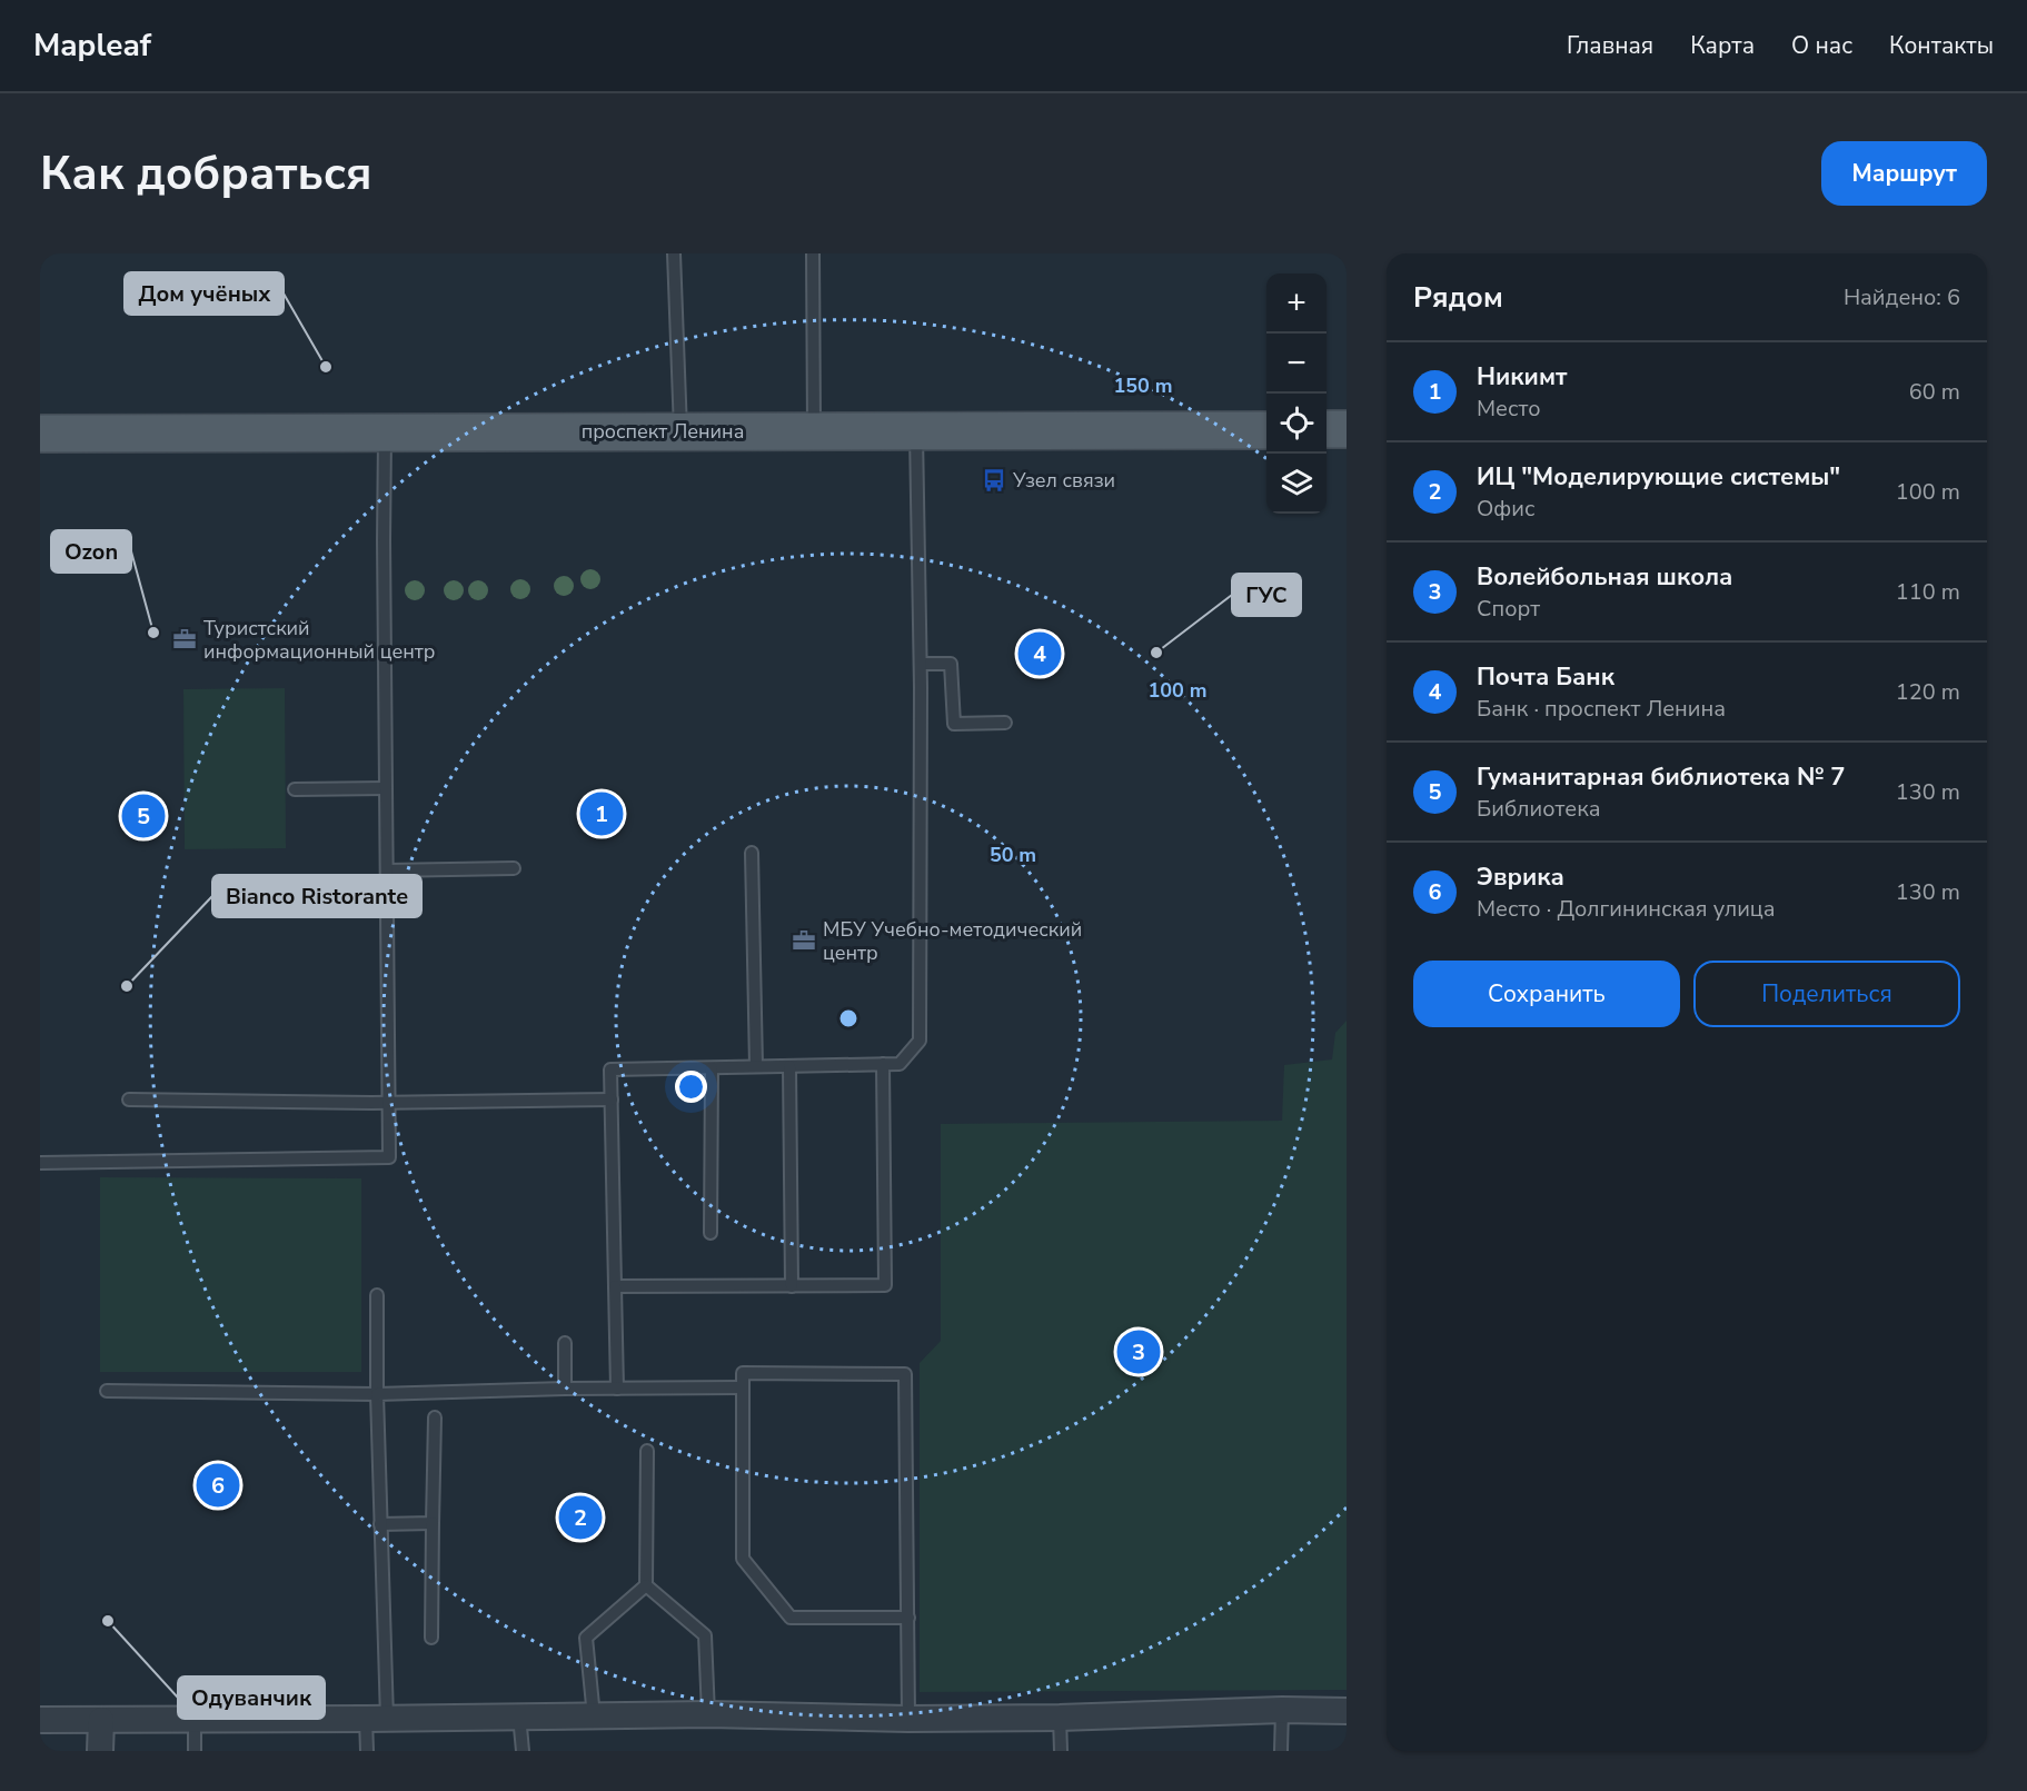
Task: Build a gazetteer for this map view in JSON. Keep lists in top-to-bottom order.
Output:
{
  "streets": {
    "main road": ["проспект Ленина"]
  },
  "places": {
    "other": [
      "Дом учёных",
      "Ozon",
      "ГУС",
      "Bianco Ristorante",
      "Одуванчик"
    ],
    "bus stop": ["Узел связи"],
    "office": ["Туристский информационный центр", "МБУ Учебно-методический центр"]
  },
  "page": {
    "header": "Mapleaf",
    "nav": [
      "Главная",
      "Карта",
      "О нас",
      "Контакты"
    ],
    "buttons": [
      "Маршрут",
      ["Сохранить", "Поделиться"]
    ],
    "title": "Как добраться",
    "heading": ["Рядом", "Найдено: 6"],
    "map_buttons": ["+", "−"],
    "list": [
      {
        "mark": "1",
        "name": "Никимт",
        "note": "Место",
        "value": "60 m"
      },
      {
        "mark": "2",
        "name": "ИЦ \"Моделирующие системы\"",
        "note": "Офис",
        "value": "100 m"
      },
      {
        "mark": "3",
        "name": "Волейбольная школа",
        "note": "Спорт",
        "value": "110 m"
      },
      {
        "mark": "4",
        "name": "Почта Банк",
        "note": "Банк · проспект Ленина",
        "value": "120 m"
      },
      {
        "mark": "5",
        "name": "Гуманитарная библиотека № 7",
        "note": "Библиотека",
        "value": "130 m"
      },
      {
        "mark": "6",
        "name": "Эврика",
        "note": "Место · Долгининская улица",
        "value": "130 m"
      }
    ],
    "pins": [
      "4",
      "1",
      "5",
      "3",
      "6",
      "2"
    ]
  },
  "rings": ["150 m", "100 m", "50 m"]
}
